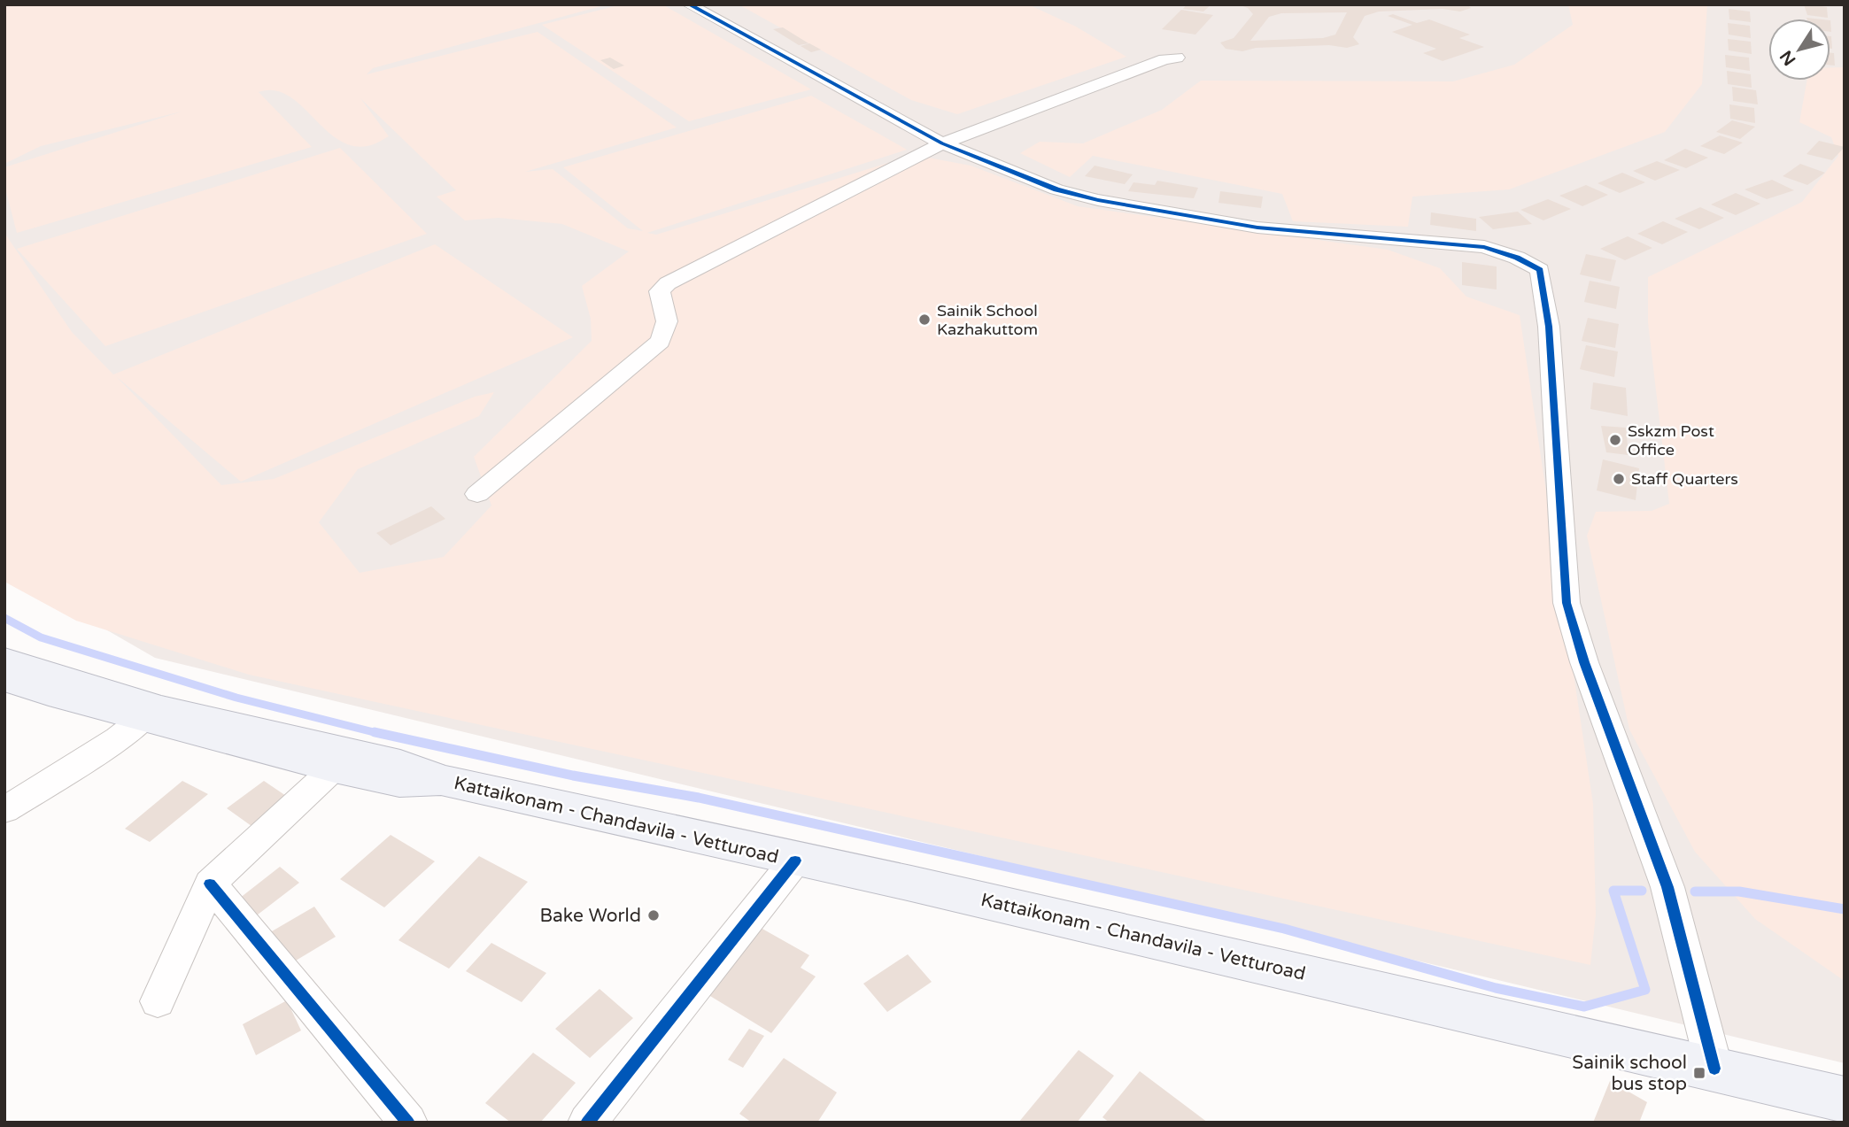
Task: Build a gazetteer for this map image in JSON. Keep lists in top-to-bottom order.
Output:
{
  "streets": {
    "main road": ["Kattaikonam - Chandavila - Vetturoad"]
  },
  "places": {
    "other": [
      "Sainik School Kazhakuttom",
      "Sskzm Post Office",
      "Staff Quarters",
      "Bake World"
    ],
    "transit": ["Sainik school bus stop"]
  },
  "north": "bottom left"
}
